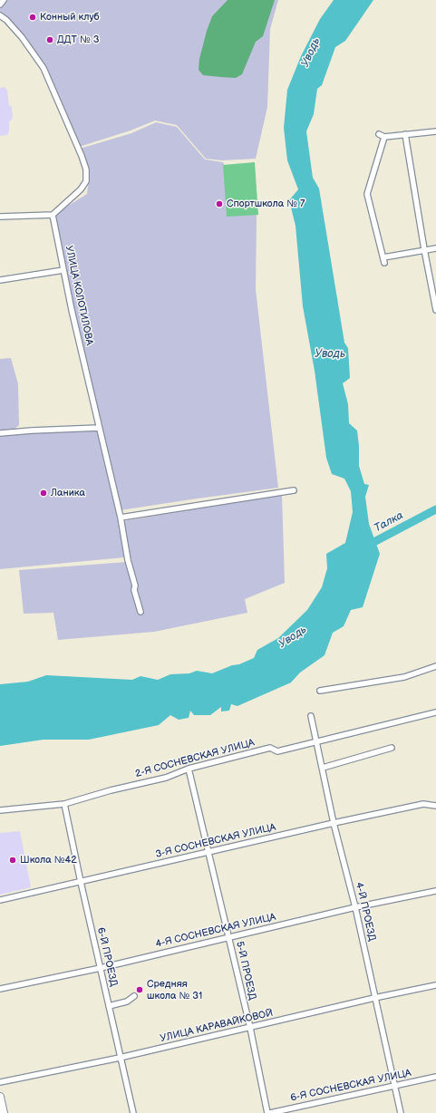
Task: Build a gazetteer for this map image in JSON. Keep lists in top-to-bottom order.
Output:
{
  "streets": {
    "street": [
      "УЛИЦА КОЛОТИЛОВА",
      "2-Я СОСНЕВСКАЯ УЛИЦА",
      "3-Я СОСНЕВСКАЯ УЛИЦА",
      "4-Й ПРОЕЗД",
      "4-Я СОСНЕВСКАЯ УЛИЦА",
      "6-Й ПРОЕЗД",
      "5-Й ПРОЕЗД",
      "УЛИЦА КАРАВАЙКОВОЙ",
      "6-Я СОСНЕВСКАЯ УЛИЦА"
    ]
  },
  "crossings": [
    ["2-Я СОСНЕВСКАЯ УЛИЦА", "4-Й ПРОЕЗД"],
    ["2-Я СОСНЕВСКАЯ УЛИЦА", "6-Й ПРОЕЗД"],
    ["2-Я СОСНЕВСКАЯ УЛИЦА", "5-Й ПРОЕЗД"],
    ["3-Я СОСНЕВСКАЯ УЛИЦА", "4-Й ПРОЕЗД"],
    ["3-Я СОСНЕВСКАЯ УЛИЦА", "6-Й ПРОЕЗД"],
    ["3-Я СОСНЕВСКАЯ УЛИЦА", "5-Й ПРОЕЗД"],
    ["4-Й ПРОЕЗД", "4-Я СОСНЕВСКАЯ УЛИЦА"],
    ["4-Й ПРОЕЗД", "УЛИЦА КАРАВАЙКОВОЙ"],
    ["4-Й ПРОЕЗД", "6-Я СОСНЕВСКАЯ УЛИЦА"],
    ["4-Я СОСНЕВСКАЯ УЛИЦА", "6-Й ПРОЕЗД"],
    ["4-Я СОСНЕВСКАЯ УЛИЦА", "5-Й ПРОЕЗД"],
    ["6-Й ПРОЕЗД", "УЛИЦА КАРАВАЙКОВОЙ"],
    ["5-Й ПРОЕЗД", "УЛИЦА КАРАВАЙКОВОЙ"],
    ["5-Й ПРОЕЗД", "6-Я СОСНЕВСКАЯ УЛИЦА"]
  ],
  "water": ["Уводь", "Талка"],
  "places": [
    "Конный клуб",
    "ДДТ № 3",
    "Спортшкола № 7",
    "Ланика",
    "Школа №42",
    "Средняя школа № 31"
  ]
}
